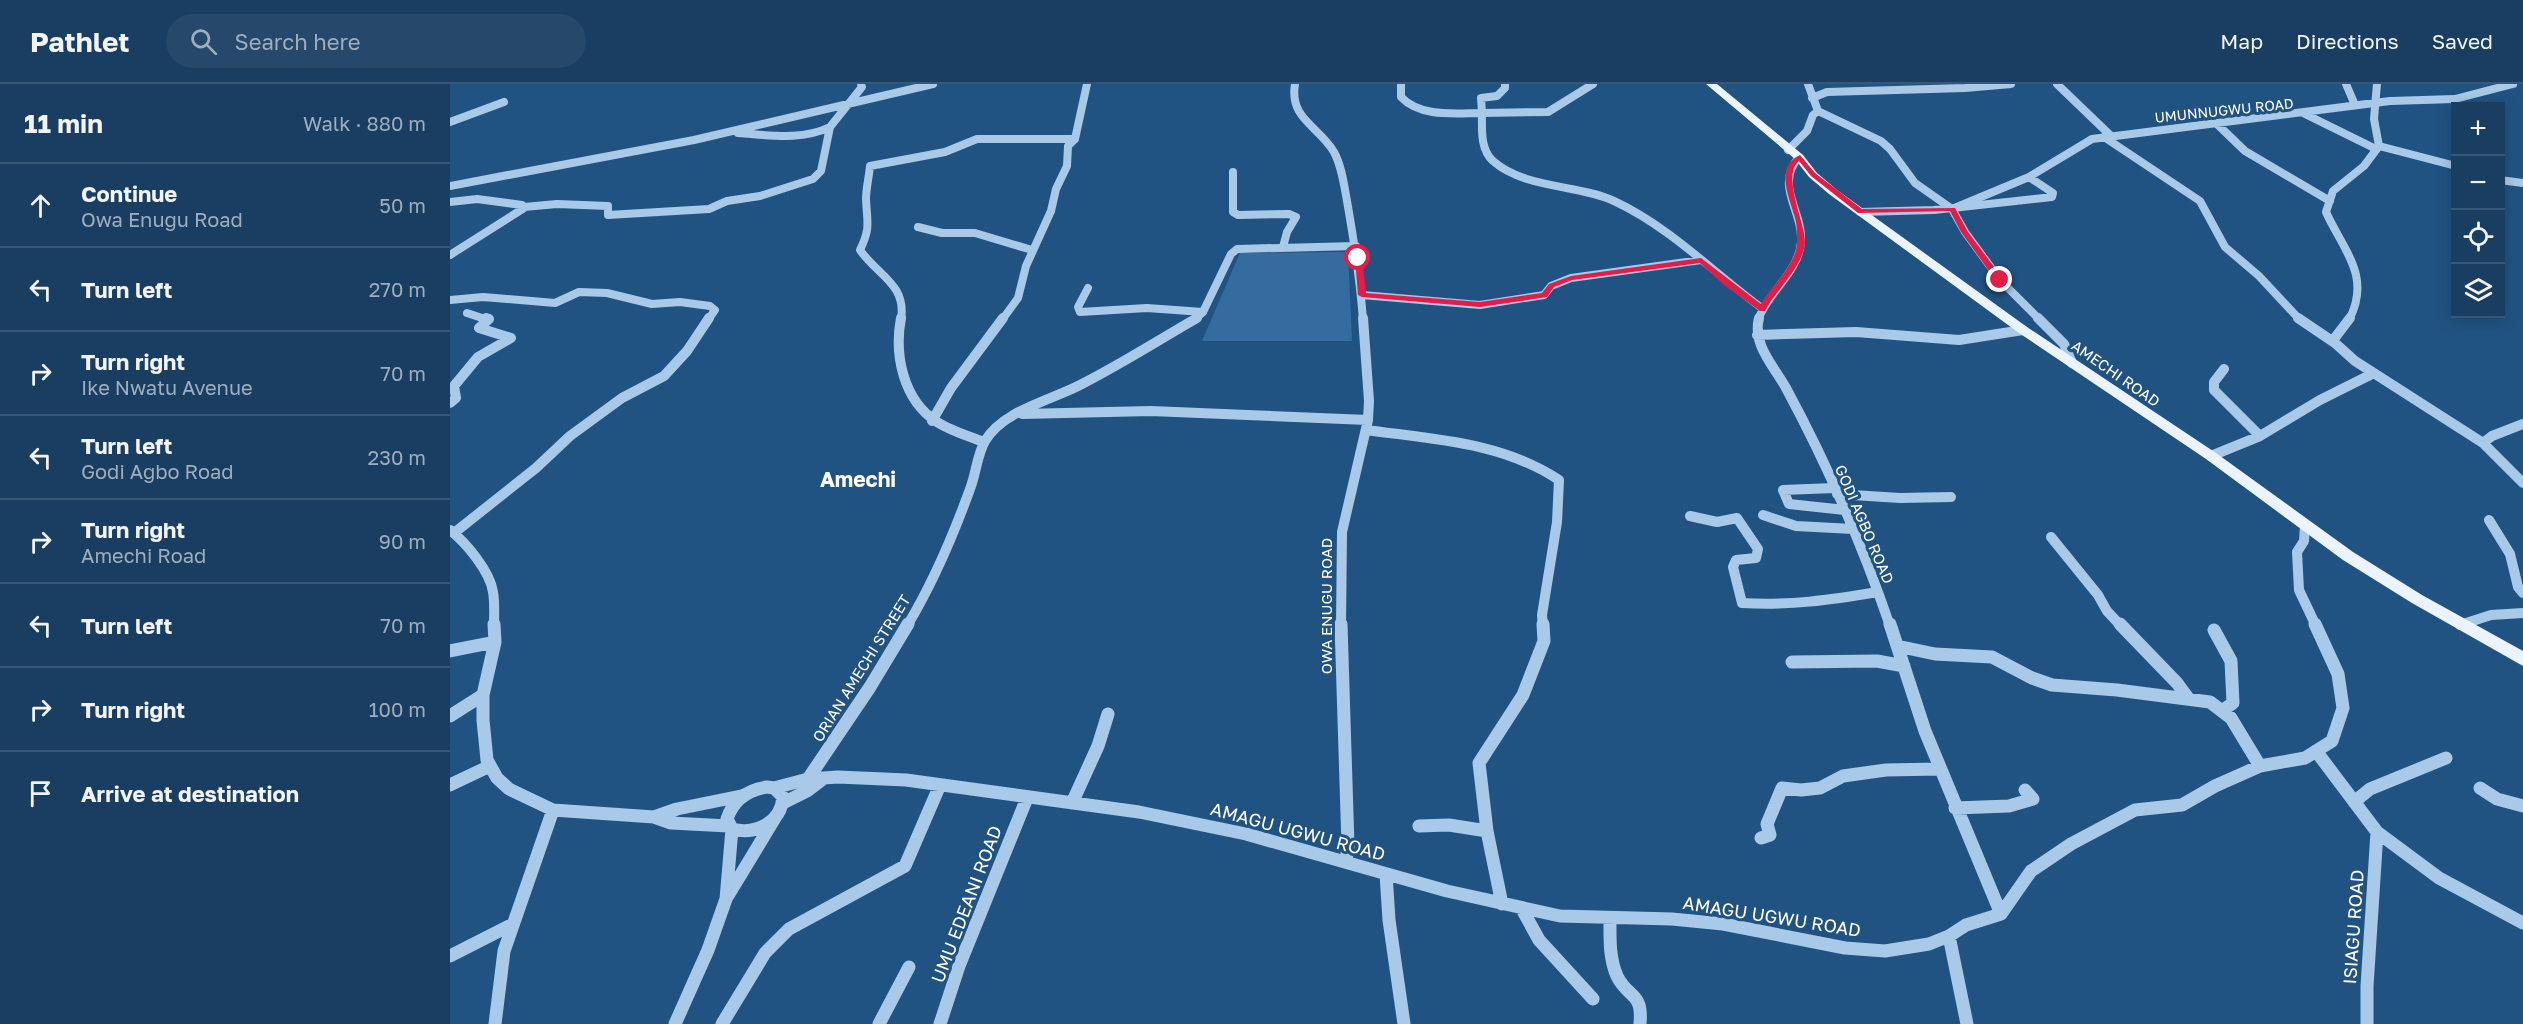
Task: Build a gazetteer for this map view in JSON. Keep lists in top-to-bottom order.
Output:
{
  "streets": {
    "main road": ["AMECHI ROAD"],
    "street": [
      "UMUNNUGWU ROAD",
      "GODI AGBO ROAD",
      "OWA ENUGU ROAD",
      "ORIAN AMECHI STREET",
      "AMAGU UGWU ROAD",
      "UMU EDEANI ROAD",
      "ISIAGU ROAD"
    ]
  },
  "crossings": [
    ["GODI AGBO ROAD", "AMAGU UGWU ROAD"],
    ["OWA ENUGU ROAD", "AMAGU UGWU ROAD"],
    ["ORIAN AMECHI STREET", "AMAGU UGWU ROAD"],
    ["AMAGU UGWU ROAD", "UMU EDEANI ROAD"]
  ],
  "districts": ["Amechi"],
  "page": {
    "header": "Pathlet",
    "search": "Search here",
    "nav": ["Map", "Directions", "Saved"],
    "heading": ["11 min", "Walk · 880 m"],
    "map_buttons": ["+", "−"],
    "list": [
      ["Continue", "Owa Enugu Road", "50 m"],
      ["Turn left", "270 m"],
      ["Turn right", "Ike Nwatu Avenue", "70 m"],
      ["Turn left", "Godi Agbo Road", "230 m"],
      ["Turn right", "Amechi Road", "90 m"],
      ["Turn left", "70 m"],
      ["Turn right", "100 m"],
      "Arrive at destination"
    ]
  }
}
